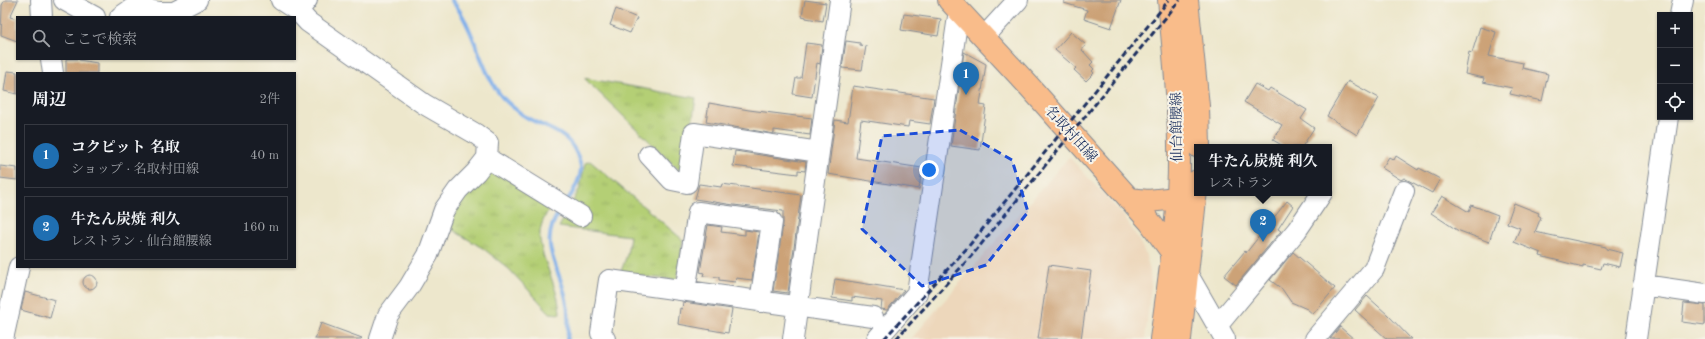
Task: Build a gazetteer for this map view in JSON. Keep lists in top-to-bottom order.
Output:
{
  "streets": {
    "main road": ["仙台館腰線", "名取村田線"]
  },
  "crossings": [
    ["仙台館腰線", "名取村田線"]
  ],
  "page": {
    "map_buttons": ["+", "−"],
    "search": "ここで検索",
    "pins": ["1", "2"],
    "heading": ["周辺", "2件"],
    "list": [
      {
        "mark": "1",
        "name": "コクピット 名取",
        "note": "ショップ · 名取村田線",
        "value": "40 m"
      },
      {
        "mark": "2",
        "name": "牛たん炭焼 利久",
        "note": "レストラン · 仙台館腰線",
        "value": "160 m"
      }
    ],
    "popup": ["牛たん炭焼 利久", "レストラン"]
  }
}
